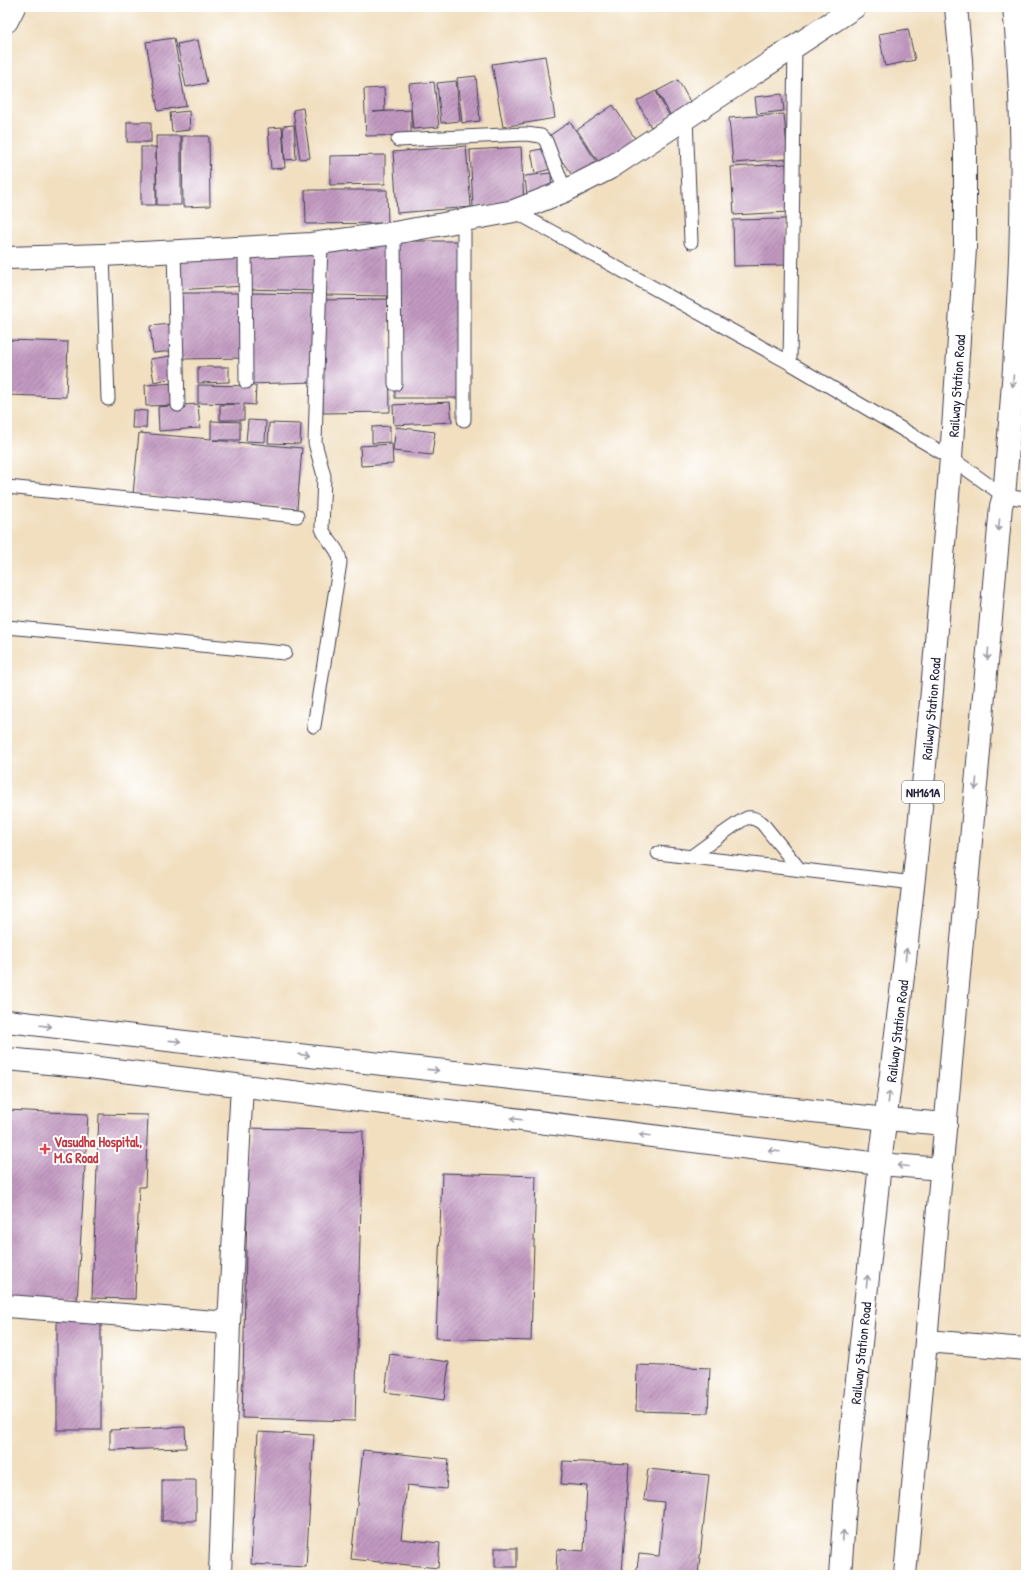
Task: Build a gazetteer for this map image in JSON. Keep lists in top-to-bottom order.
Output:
{
  "streets": {
    "main road": ["Railway Station Road", "NH161A"]
  },
  "places": {
    "health": ["Vasudha Hospital, M.G Road"]
  }
}
